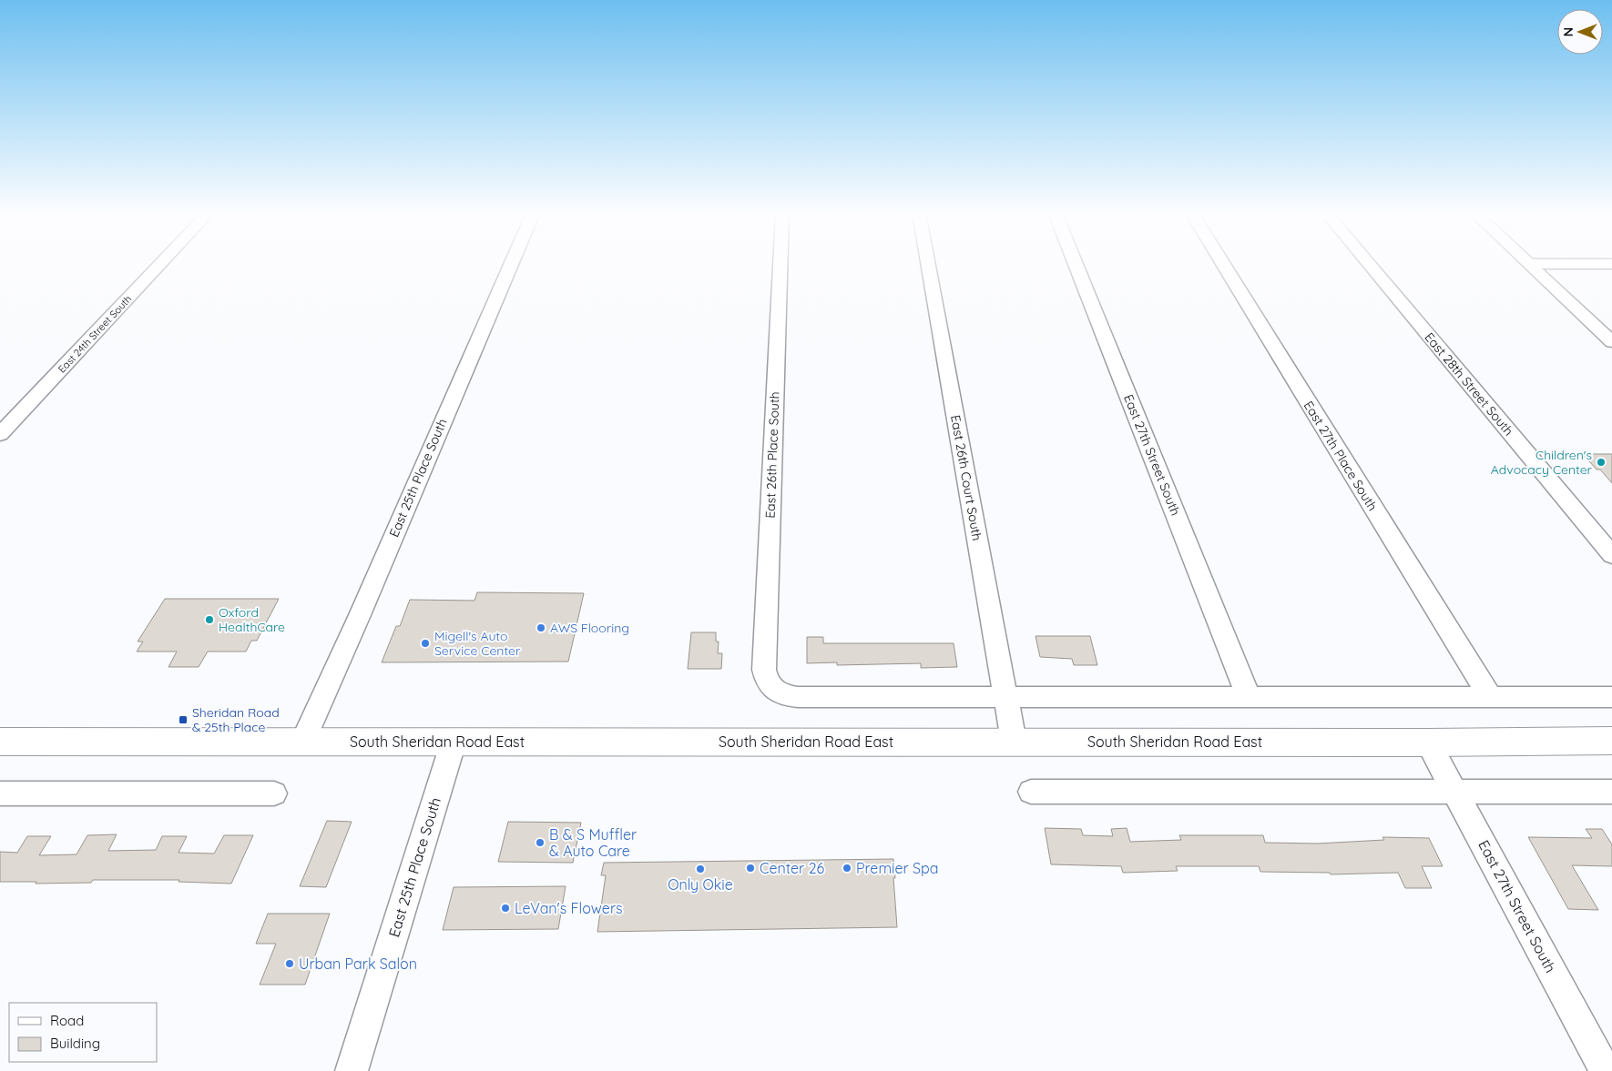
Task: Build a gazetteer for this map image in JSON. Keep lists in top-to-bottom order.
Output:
{
  "streets": {
    "main road": ["South Sheridan Road East"],
    "street": [
      "East 24th Street South",
      "East 28th Street South",
      "East 26th Place South",
      "East 27th Street South",
      "East 27th Place South",
      "East 25th Place South",
      "East 26th Court South"
    ]
  },
  "crossings": [
    ["East 26th Place South", "East 26th Court South"],
    ["East 27th Street South", "South Sheridan Road East"],
    ["East 25th Place South", "South Sheridan Road East"],
    ["East 26th Court South", "South Sheridan Road East"]
  ],
  "places": {
    "other": [
      "Children's Advocacy Center",
      "Oxford HealthCare",
      "AWS Flooring",
      "Migell's Auto Service Center",
      "B & S Muffler & Auto Care",
      "Center 26",
      "Premier Spa",
      "Only Okie",
      "LeVan's Flowers",
      "Urban Park Salon"
    ],
    "transit": ["Sheridan Road & 25th Place"]
  },
  "legend": ["Road", "Building"],
  "north": "left"
}
